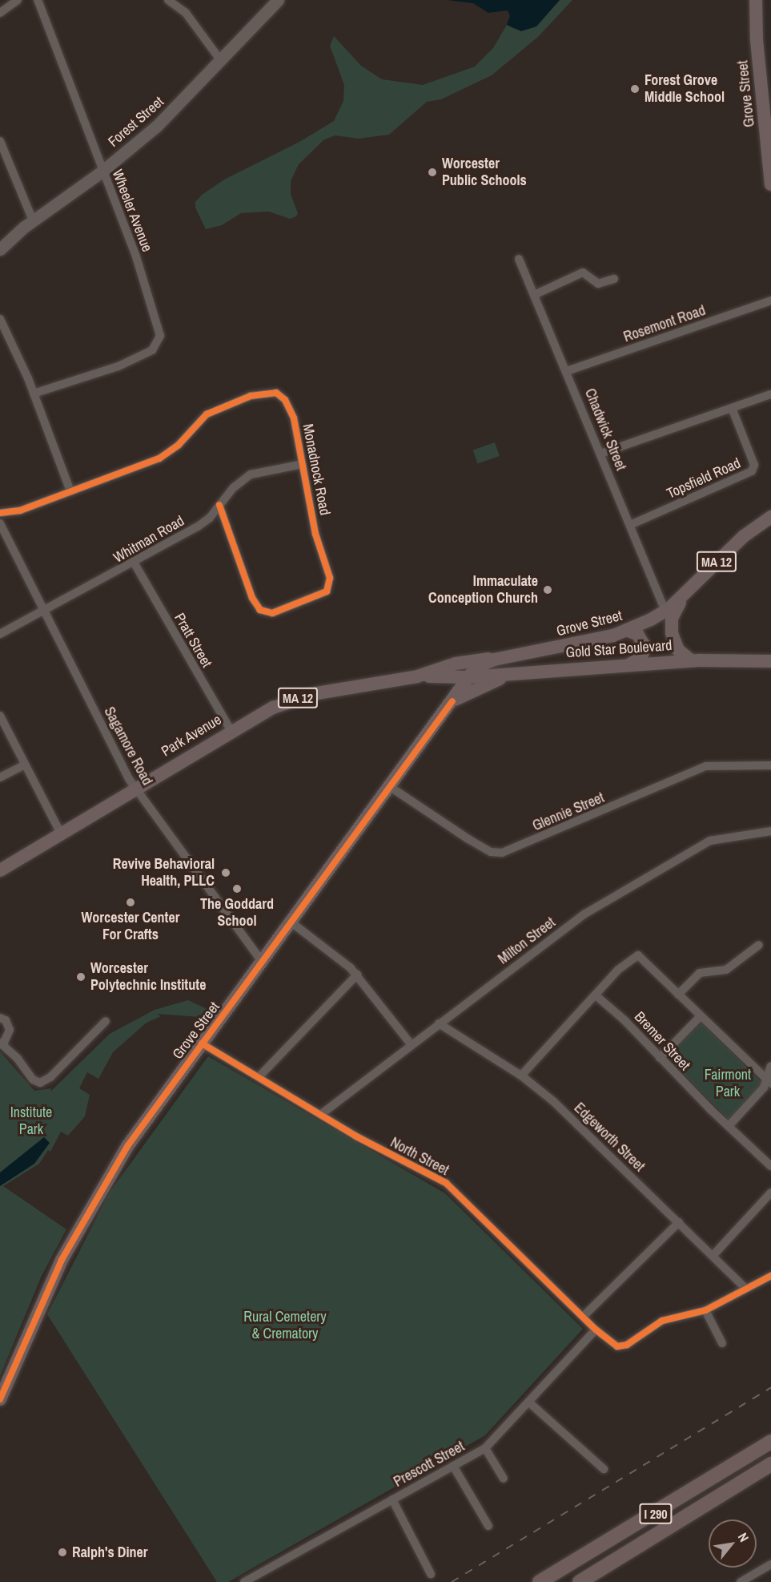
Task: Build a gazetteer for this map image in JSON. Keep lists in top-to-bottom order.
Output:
{
  "streets": {
    "highway": ["I 290"],
    "main road": [
      "Grove Street",
      "Forest Street",
      "MA 12",
      "Gold Star Boulevard",
      "Park Avenue"
    ],
    "street": [
      "Wheeler Avenue",
      "Rosemont Road",
      "Chadwick Street",
      "Monadnock Road",
      "Topsfield Road",
      "Whitman Road",
      "Pratt Street",
      "Sagamore Road",
      "Glennie Street",
      "Milton Street",
      "Bremer Street",
      "Edgeworth Street",
      "North Street",
      "Prescott Street"
    ]
  },
  "crossings": [
    ["Grove Street", "Chadwick Street"],
    ["Grove Street", "Gold Star Boulevard"],
    ["Grove Street", "Park Avenue"],
    ["Grove Street", "Sagamore Road"],
    ["Grove Street", "Glennie Street"],
    ["Grove Street", "North Street"],
    ["Forest Street", "Wheeler Avenue"],
    ["Rosemont Road", "Chadwick Street"],
    ["Chadwick Street", "Topsfield Road"],
    ["Monadnock Road", "Whitman Road"],
    ["Whitman Road", "Pratt Street"],
    ["Whitman Road", "Sagamore Road"],
    ["Pratt Street", "Park Avenue"],
    ["Gold Star Boulevard", "Park Avenue"],
    ["Park Avenue", "Sagamore Road"],
    ["Milton Street", "Edgeworth Street"],
    ["Milton Street", "North Street"],
    ["North Street", "Prescott Street"]
  ],
  "parks": ["Fairmont Park", "Institute Park", "Rural Cemetery & Crematory"],
  "places": [
    "Forest Grove Middle School",
    "Worcester Public Schools",
    "Immaculate Conception Church",
    "Revive Behavioral Health, PLLC",
    "The Goddard School",
    "Worcester Center For Crafts",
    "Worcester Polytechnic Institute",
    "Ralph's Diner"
  ],
  "north": "top right"
}
